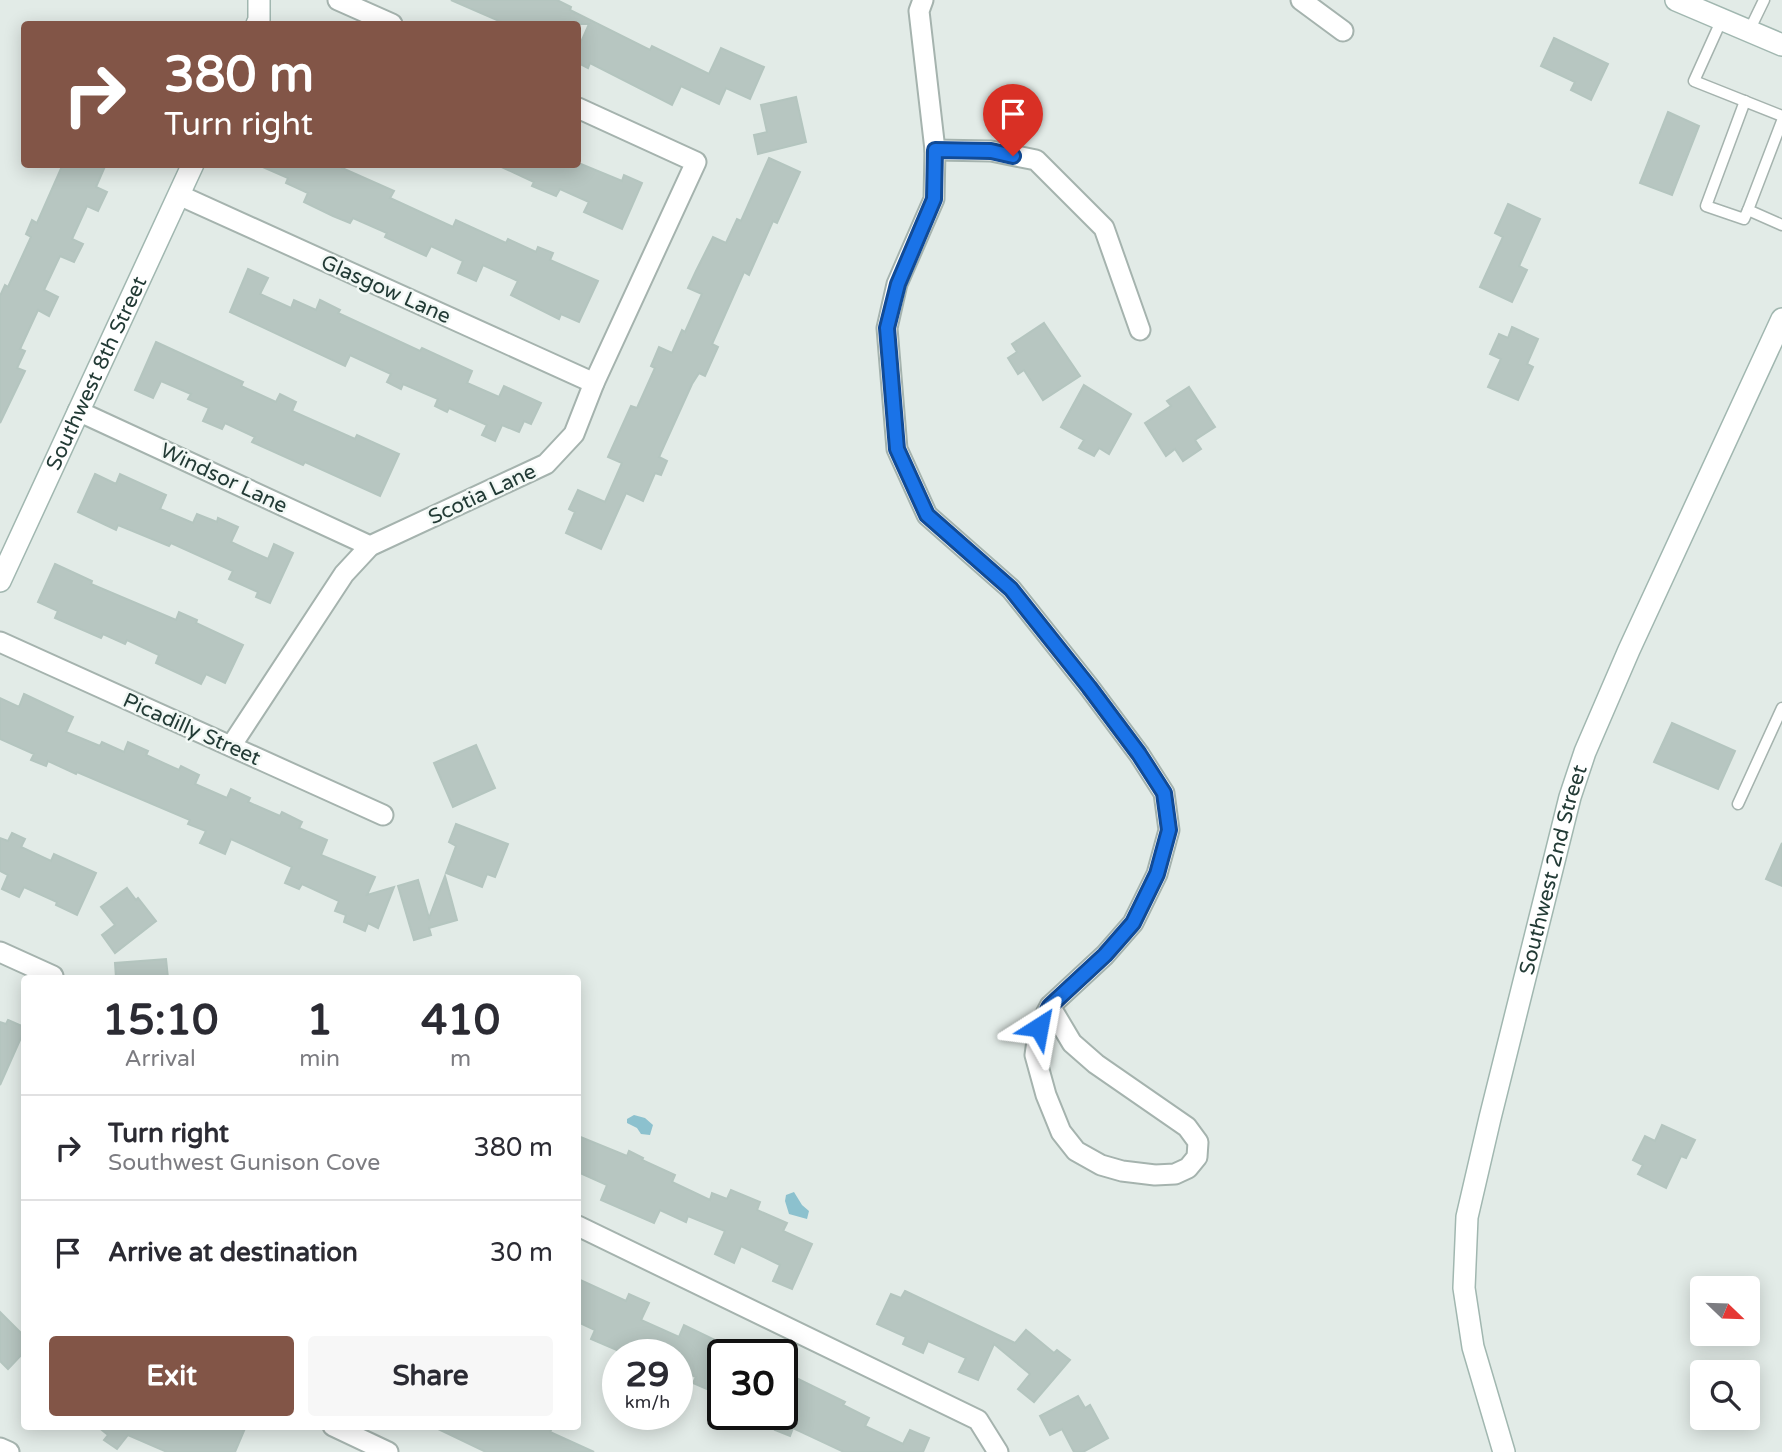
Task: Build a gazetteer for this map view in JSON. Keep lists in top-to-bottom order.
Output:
{
  "streets": {
    "main road": ["Southwest 8th Street", "Southwest 2nd Street"],
    "street": [
      "Glasgow Lane",
      "Windsor Lane",
      "Scotia Lane",
      "Picadilly Street"
    ]
  },
  "crossings": [
    ["Glasgow Lane", "Southwest 8th Street"],
    ["Glasgow Lane", "Scotia Lane"],
    ["Southwest 8th Street", "Windsor Lane"],
    ["Windsor Lane", "Scotia Lane"],
    ["Scotia Lane", "Picadilly Street"]
  ],
  "north": "bottom right",
  "page": {
    "turn": ["380 m", "Turn right"],
    "eta": [
      "15:10",
      "Arrival",
      "1",
      "min",
      "410",
      "m"
    ],
    "list": [
      {
        "name": "Turn right",
        "note": "Southwest Gunison Cove",
        "value": "380 m"
      },
      {
        "name": "Arrive at destination",
        "value": "30 m"
      }
    ],
    "buttons": ["Exit", "Share"],
    "speed": "29 km/h",
    "limit": "30"
  }
}
